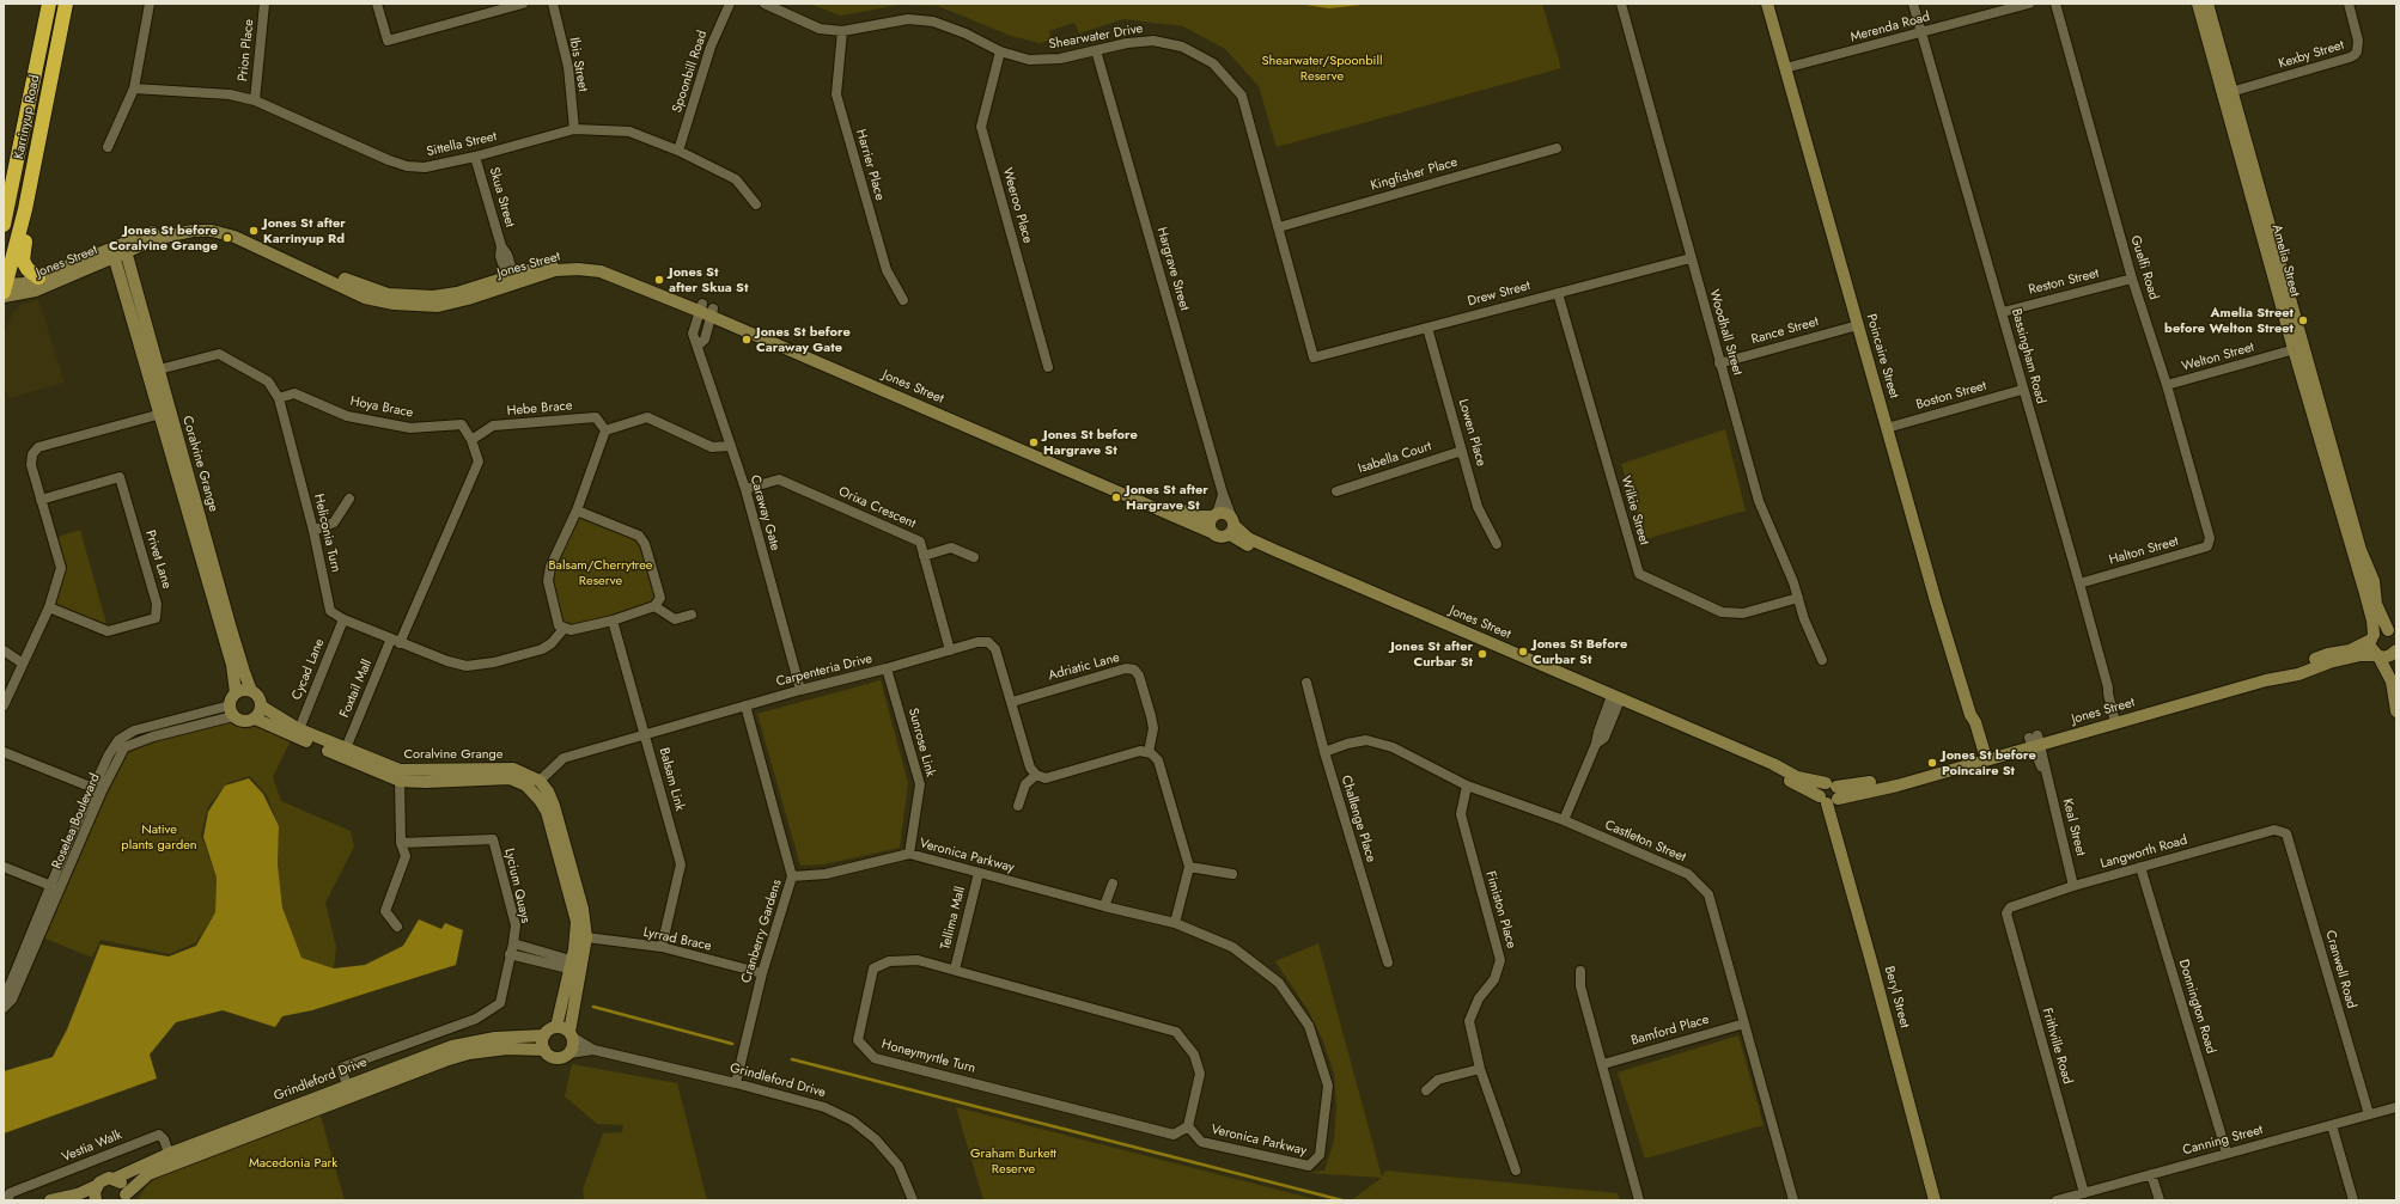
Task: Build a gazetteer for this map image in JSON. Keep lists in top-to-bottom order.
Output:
{
  "streets": {
    "highway": ["Karrinyup Road"],
    "street": [
      "Merenda Road",
      "Shearwater Drive",
      "Prion Place",
      "Kexby Street",
      "Ibis Street",
      "Spoonbill Road",
      "Sittella Street",
      "Harrier Place",
      "Kingfisher Place",
      "Skua Street",
      "Weeroo Place",
      "Amelia Street",
      "Jones Street",
      "Guelfi Road",
      "Hargrave Street",
      "Reston Street",
      "Drew Street",
      "Rance Street",
      "Woodhall Street",
      "Poincaire Street",
      "Bassingham Road",
      "Welton Street",
      "Boston Street",
      "Hoya Brace",
      "Hebe Brace",
      "Lowen Place",
      "Isabella Court",
      "Coralvine Grange",
      "Orixa Crescent",
      "Wilkie Street",
      "Caraway Gate",
      "Heliconia Turn",
      "Halton Street",
      "Privet Lane",
      "Adriatic Lane",
      "Cycad Lane",
      "Carpenteria Drive",
      "Foxtail Mall",
      "Sunrose Link",
      "Balsam Link",
      "Challenge Place",
      "Roselea Boulevard",
      "Keal Street",
      "Castleton Street",
      "Langworth Road",
      "Veronica Parkway",
      "Lycium Quays",
      "Fimiston Place",
      "Tellima Mall",
      "Cranberry Gardens",
      "Lyrrad Brace",
      "Cranwell Road",
      "Beryl Street",
      "Donnington Road",
      "Bamford Place",
      "Frithville Road",
      "Honeymyrtle Turn",
      "Grindleford Drive",
      "Canning Street",
      "Vestia Walk"
    ]
  },
  "crossings": [
    ["Merenda Road", "Poincaire Street"],
    ["Merenda Road", "Bassingham Road"],
    ["Shearwater Drive", "Harrier Place"],
    ["Shearwater Drive", "Kingfisher Place"],
    ["Shearwater Drive", "Weeroo Place"],
    ["Shearwater Drive", "Hargrave Street"],
    ["Shearwater Drive", "Drew Street"],
    ["Prion Place", "Sittella Street"],
    ["Kexby Street", "Amelia Street"],
    ["Ibis Street", "Sittella Street"],
    ["Spoonbill Road", "Sittella Street"],
    ["Karrinyup Road", "Jones Street"],
    ["Sittella Street", "Skua Street"],
    ["Skua Street", "Jones Street"],
    ["Amelia Street", "Jones Street"],
    ["Amelia Street", "Welton Street"],
    ["Jones Street", "Hargrave Street"],
    ["Jones Street", "Poincaire Street"],
    ["Jones Street", "Bassingham Road"],
    ["Jones Street", "Coralvine Grange"],
    ["Jones Street", "Caraway Gate"],
    ["Jones Street", "Keal Street"],
    ["Jones Street", "Beryl Street"],
    ["Guelfi Road", "Reston Street"],
    ["Guelfi Road", "Welton Street"],
    ["Guelfi Road", "Halton Street"],
    ["Reston Street", "Bassingham Road"],
    ["Drew Street", "Woodhall Street"],
    ["Drew Street", "Lowen Place"],
    ["Drew Street", "Wilkie Street"],
    ["Rance Street", "Woodhall Street"],
    ["Rance Street", "Poincaire Street"],
    ["Woodhall Street", "Wilkie Street"],
    ["Poincaire Street", "Boston Street"],
    ["Bassingham Road", "Boston Street"],
    ["Bassingham Road", "Halton Street"],
    ["Hoya Brace", "Hebe Brace"],
    ["Hoya Brace", "Heliconia Turn"],
    ["Lowen Place", "Isabella Court"],
    ["Coralvine Grange", "Cycad Lane"],
    ["Coralvine Grange", "Carpenteria Drive"],
    ["Coralvine Grange", "Foxtail Mall"],
    ["Coralvine Grange", "Roselea Boulevard"],
    ["Coralvine Grange", "Grindleford Drive"],
    ["Orixa Crescent", "Caraway Gate"],
    ["Orixa Crescent", "Carpenteria Drive"],
    ["Caraway Gate", "Carpenteria Drive"],
    ["Heliconia Turn", "Cycad Lane"],
    ["Heliconia Turn", "Foxtail Mall"],
    ["Heliconia Turn", "Balsam Link"],
    ["Adriatic Lane", "Carpenteria Drive"],
    ["Carpenteria Drive", "Sunrose Link"],
    ["Carpenteria Drive", "Balsam Link"],
    ["Carpenteria Drive", "Cranberry Gardens"],
    ["Sunrose Link", "Veronica Parkway"],
    ["Balsam Link", "Lyrrad Brace"],
    ["Challenge Place", "Castleton Street"],
    ["Keal Street", "Langworth Road"],
    ["Castleton Street", "Fimiston Place"],
    ["Castleton Street", "Bamford Place"],
    ["Langworth Road", "Cranwell Road"],
    ["Langworth Road", "Donnington Road"],
    ["Langworth Road", "Frithville Road"],
    ["Veronica Parkway", "Tellima Mall"],
    ["Veronica Parkway", "Cranberry Gardens"],
    ["Veronica Parkway", "Honeymyrtle Turn"],
    ["Lycium Quays", "Grindleford Drive"],
    ["Tellima Mall", "Honeymyrtle Turn"],
    ["Cranberry Gardens", "Lyrrad Brace"],
    ["Cranberry Gardens", "Grindleford Drive"],
    ["Cranwell Road", "Canning Street"],
    ["Donnington Road", "Canning Street"],
    ["Frithville Road", "Canning Street"],
    ["Grindleford Drive", "Vestia Walk"]
  ],
  "parks": [
    "Shearwater/Spoonbill Reserve",
    "Balsam/Cherrytree Reserve",
    "Native plants garden",
    "Graham Burkett Reserve",
    "Macedonia Park"
  ],
  "places": [
    "Jones St after Karrinyup Rd",
    "Jones St before Coralvine Grange",
    "Jones St after Skua St",
    "Amelia Street before Welton Street",
    "Jones St before Caraway Gate",
    "Jones St before Hargrave St",
    "Jones St after Hargrave St",
    "Jones St Before Curbar St",
    "Jones St after Curbar St",
    "Jones St before Poincaire St"
  ]
}
